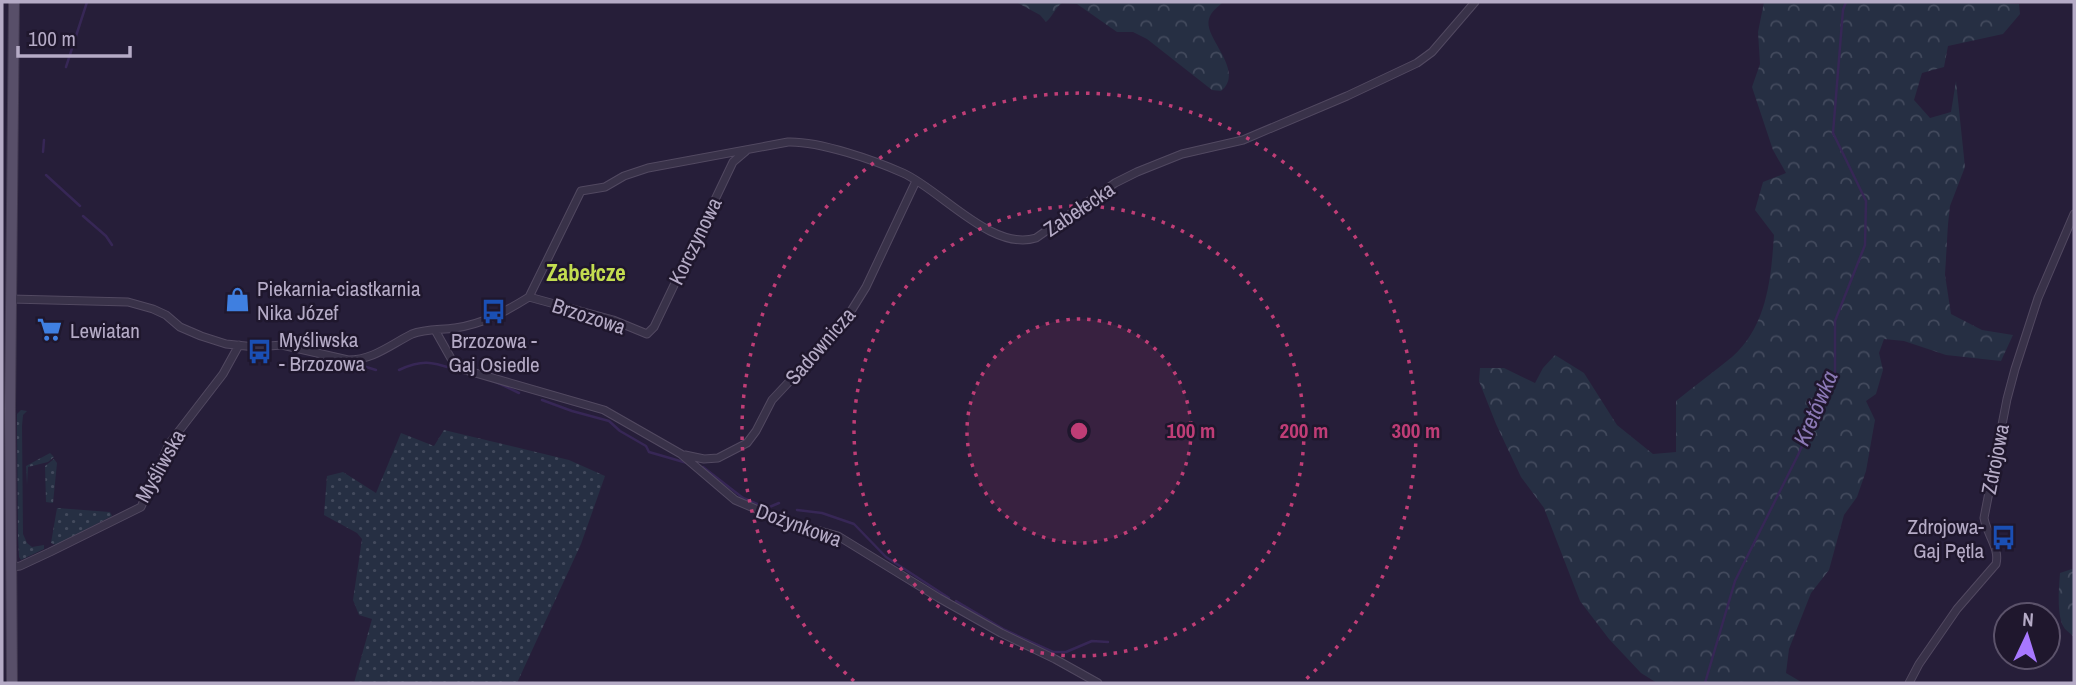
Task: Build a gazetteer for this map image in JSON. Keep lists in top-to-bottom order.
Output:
{
  "streets": {
    "street": [
      "Zabełecka",
      "Korczynowa",
      "Brzozowa",
      "Sadownicza",
      "Zdrojowa",
      "Myśliwska",
      "Dożynkowa"
    ]
  },
  "crossings": [
    ["Zabełecka", "Korczynowa"],
    ["Zabełecka", "Brzozowa"],
    ["Zabełecka", "Sadownicza"],
    ["Korczynowa", "Brzozowa"],
    ["Brzozowa", "Myśliwska"],
    ["Brzozowa", "Dożynkowa"],
    ["Sadownicza", "Dożynkowa"]
  ],
  "districts": ["Zabełcze"],
  "water": ["Kretówka"],
  "places": {
    "shop": ["Piekarnia-ciastkarnia Nika Józef"],
    "bus stop": ["Brzozowa - Gaj Osiedle", "Myśliwska - Brzozowa", "Zdrojowa- Gaj Pętla"],
    "supermarket": ["Lewiatan"]
  },
  "scale_bar": "100 m",
  "north": "top",
  "rings": ["100 m", "200 m", "300 m"]
}
